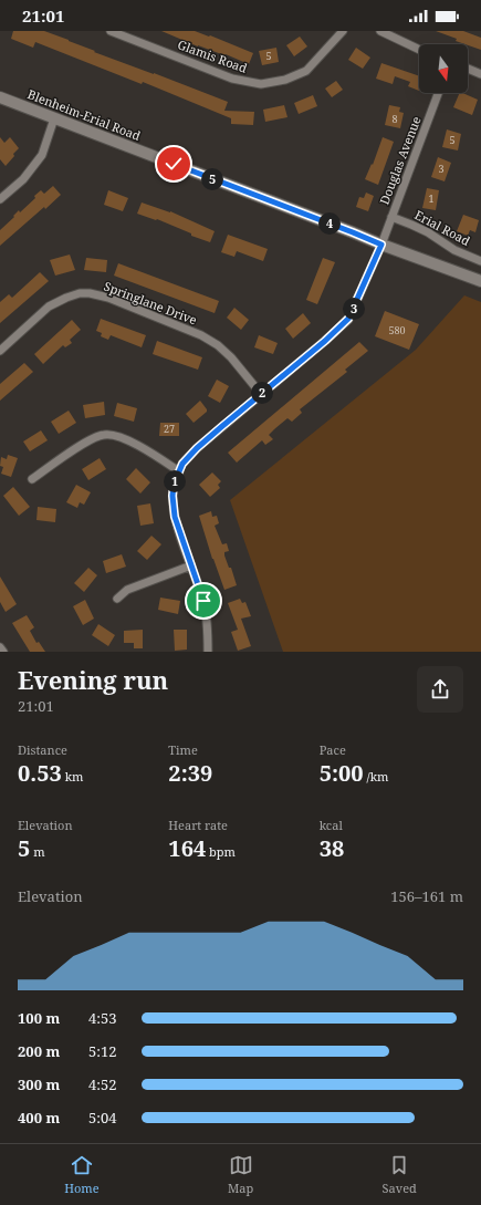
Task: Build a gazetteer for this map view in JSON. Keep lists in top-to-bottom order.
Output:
{
  "streets": {
    "main road": ["Blenheim-Erial Road"],
    "street": [
      "Glamis Road",
      "Douglas Avenue",
      "Erial Road",
      "Springlane Drive"
    ]
  },
  "crossings": [
    ["Blenheim-Erial Road", "Douglas Avenue"],
    ["Douglas Avenue", "Erial Road"],
    ["Douglas Avenue", "Springlane Drive"]
  ],
  "house_numbers": [
    "5",
    "8",
    "5",
    "3",
    "1",
    "580",
    "27"
  ],
  "north": "bottom",
  "page": {
    "status": "21:01",
    "pins": [
      "5",
      "4",
      "3",
      "2",
      "1"
    ],
    "heading": ["Evening run", "21:01"],
    "stats": [
      ["Distance", "0.53 km"],
      ["Time", "2:39"],
      ["Pace", "5:00 /km"],
      ["Elevation", "5 m"],
      ["Heart rate", "164 bpm"],
      ["kcal", "38"]
    ],
    "chart": ["Elevation", "156–161 m"],
    "list": [
      {
        "name": "100 m",
        "note": "4:53"
      },
      {
        "name": "200 m",
        "note": "5:12"
      },
      {
        "name": "300 m",
        "note": "4:52"
      },
      {
        "name": "400 m",
        "note": "5:04"
      }
    ],
    "tabs": ["Home", "Map", "Saved"]
  }
}
